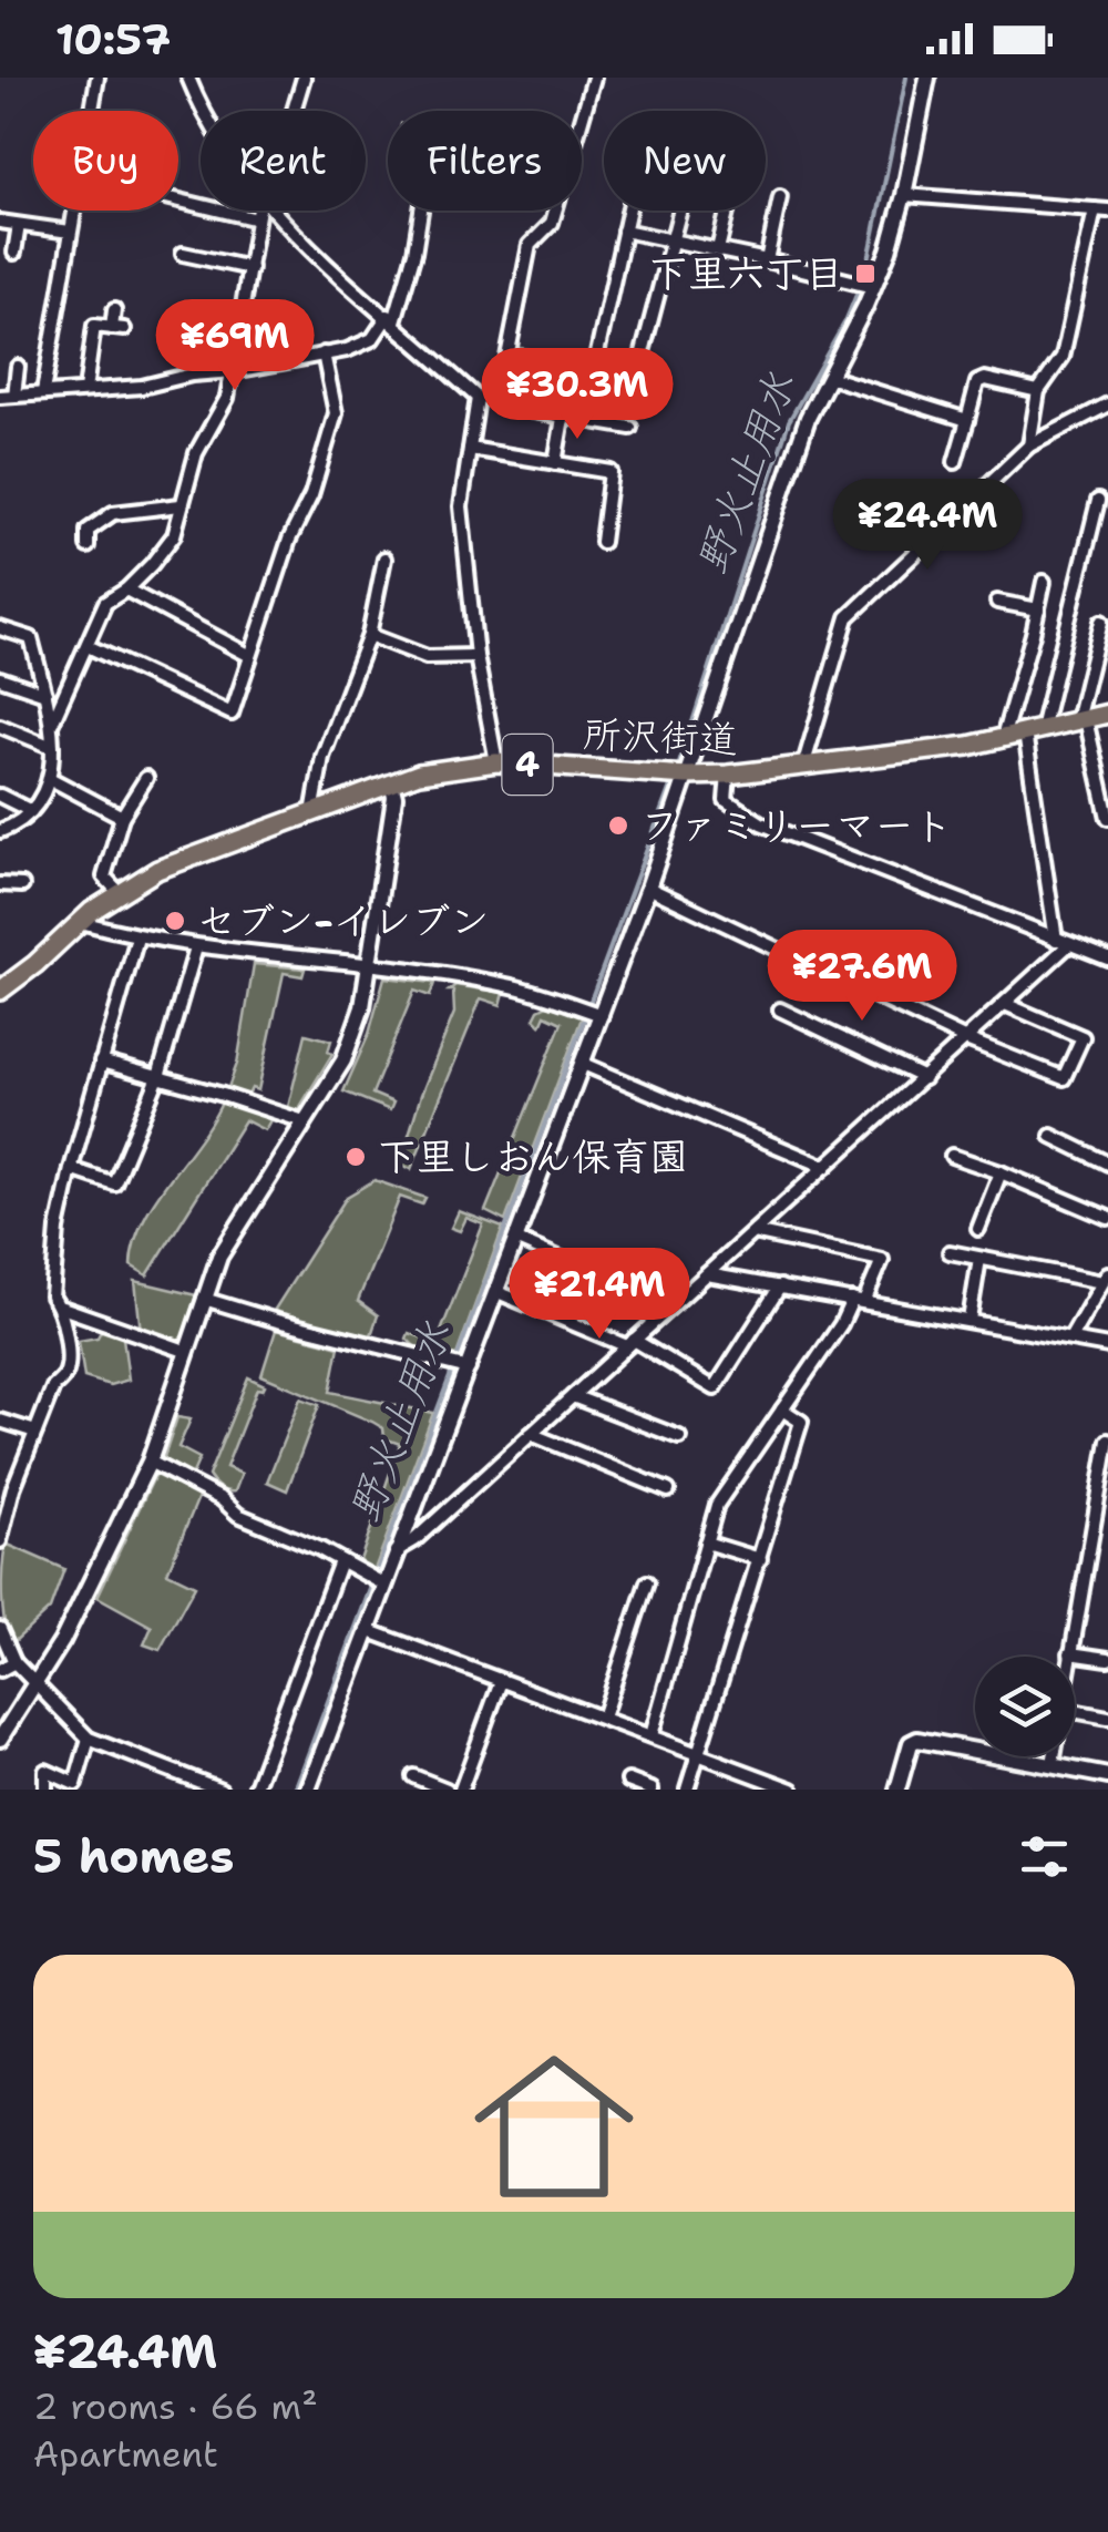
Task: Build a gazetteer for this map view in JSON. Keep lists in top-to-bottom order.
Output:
{
  "streets": {
    "main road": ["所沢街道", "4"]
  },
  "water": ["野火止用水"],
  "places": {
    "transit": ["下里六丁目"],
    "other": ["ファミリーマート", "セブン-イレブン", "下里しおん保育園"]
  },
  "page": {
    "status": "10:57",
    "chip": [
      "Buy",
      "Rent",
      "Filters",
      "New"
    ],
    "price": [
      "¥69M",
      "¥30.3M",
      "¥24.4M",
      "¥27.6M",
      "¥21.4M"
    ],
    "heading": "5 homes",
    "list": [
      {
        "name": "¥24.4M",
        "note": "2 rooms · 66 m² · Apartment"
      }
    ]
  }
}
